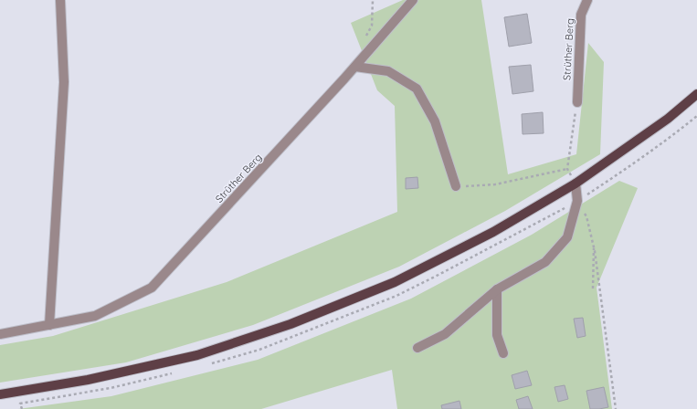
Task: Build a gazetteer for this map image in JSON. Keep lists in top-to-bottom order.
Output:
{
  "streets": {
    "street": ["Strüther Berg"]
  }
}
